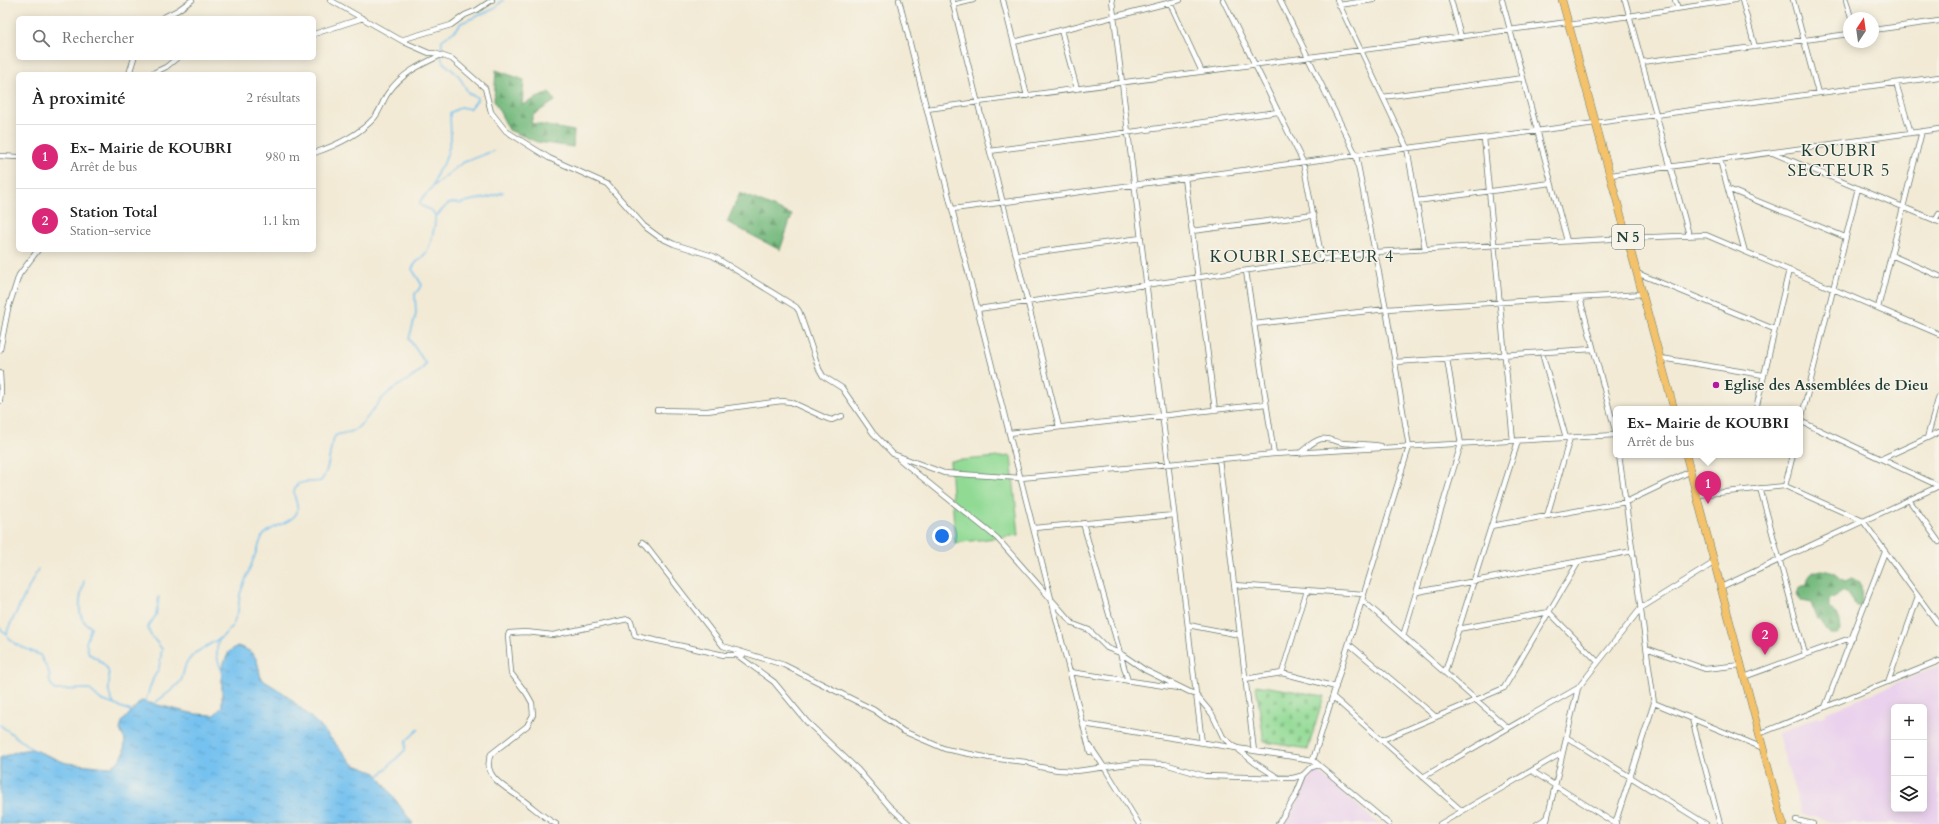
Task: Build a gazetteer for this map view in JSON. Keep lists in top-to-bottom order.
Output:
{
  "streets": {
    "highway": ["N 5"]
  },
  "districts": ["KOUBRI SECTEUR 5", "KOUBRI SECTEUR 4"],
  "places": ["Eglise des Assemblées de Dieu"],
  "north": "top",
  "page": {
    "search": "Rechercher",
    "heading": ["À proximité", "2 résultats"],
    "list": [
      {
        "mark": "1",
        "name": "Ex- Mairie de KOUBRI",
        "note": "Arrêt de bus",
        "value": "980 m"
      },
      {
        "mark": "2",
        "name": "Station Total",
        "note": "Station-service",
        "value": "1.1 km"
      }
    ],
    "popup": ["Ex- Mairie de KOUBRI", "Arrêt de bus"],
    "pins": ["1", "2"],
    "map_buttons": ["+", "−"]
  }
}
